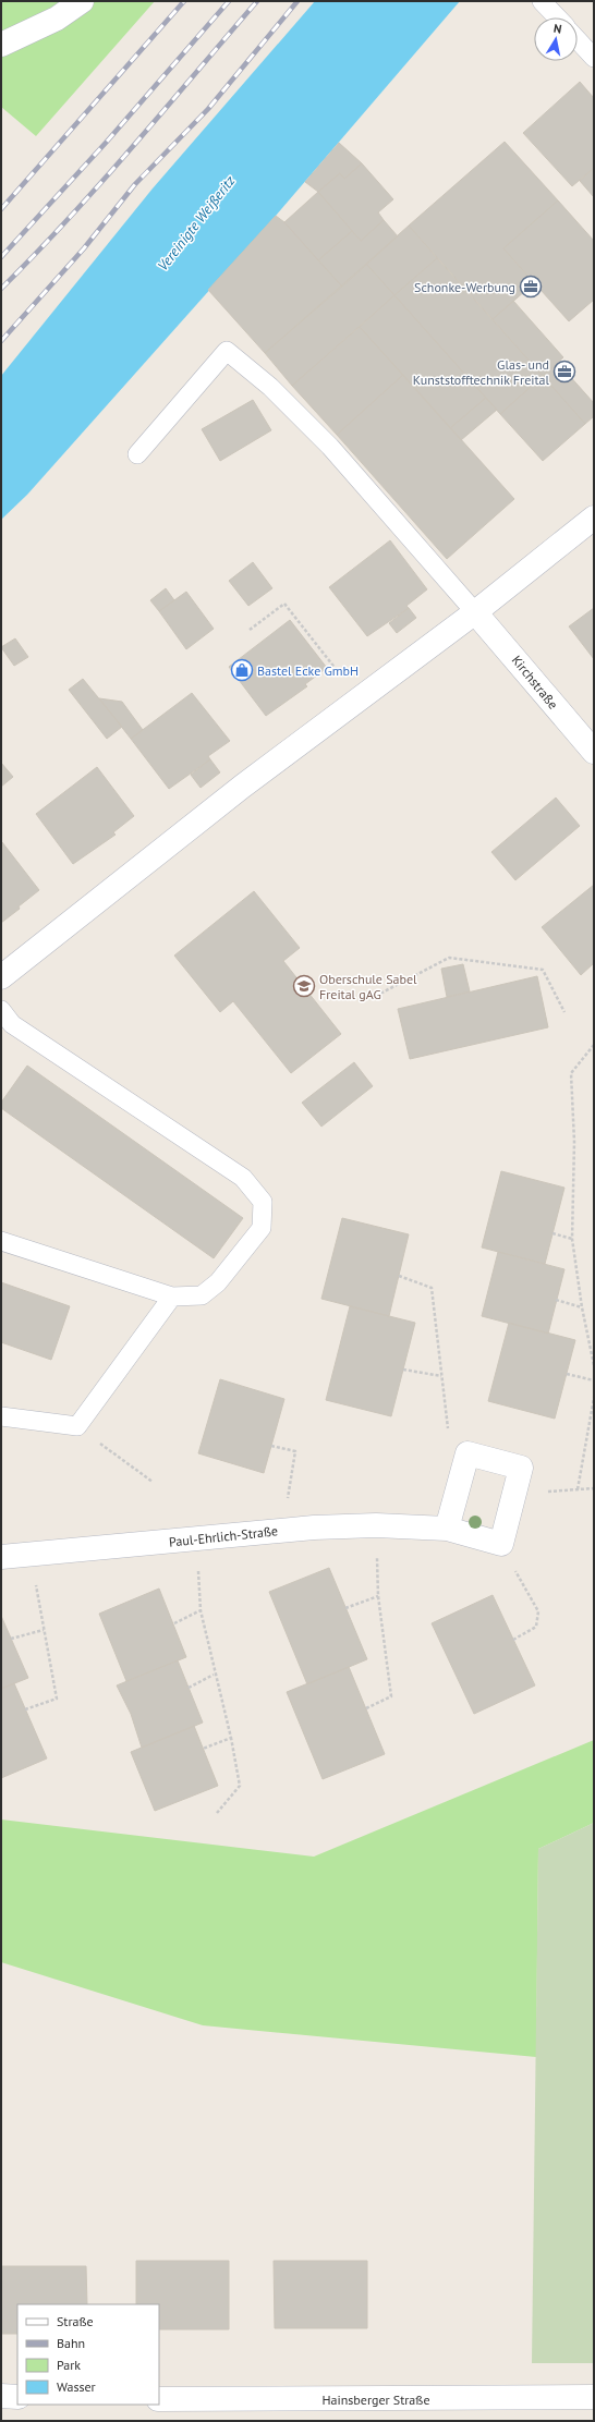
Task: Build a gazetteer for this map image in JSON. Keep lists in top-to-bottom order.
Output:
{
  "streets": {
    "street": ["Kirchstraße", "Paul-Ehrlich-Straße", "Hainsberger Straße"]
  },
  "water": ["Vereinigte Weißeritz"],
  "places": {
    "office": ["Schonke-Werbung", "Glas- und Kunststofftechnik Freital"],
    "shop": ["Bastel Ecke GmbH"],
    "school or university": ["Oberschule Sabel Freital gAG"]
  },
  "legend": [
    "Straße",
    "Bahn",
    "Park",
    "Wasser"
  ],
  "north": "top"
}
